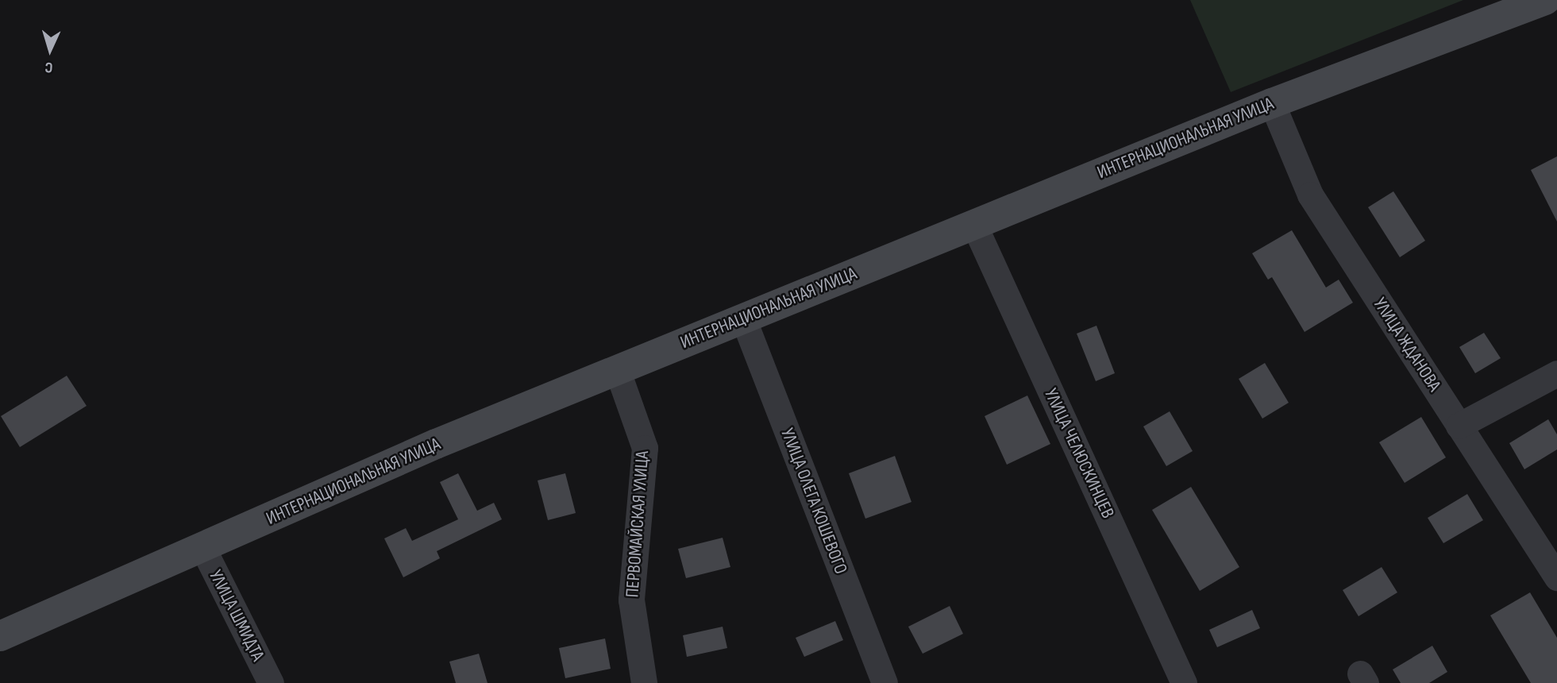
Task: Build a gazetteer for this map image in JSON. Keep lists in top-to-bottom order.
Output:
{
  "streets": {
    "street": [
      "ИНТЕРНАЦИОНАЛЬНАЯ УЛИЦА",
      "УЛИЦА ЖДАНОВА",
      "УЛИЦА ЧЕЛЮСКИНЦЕВ",
      "УЛИЦА ОЛЕГА КОШЕВОГО",
      "ПЕРВОМАЙСКАЯ УЛИЦА",
      "УЛИЦА ШМИДТА"
    ]
  },
  "crossings": [
    ["ИНТЕРНАЦИОНАЛЬНАЯ УЛИЦА", "УЛИЦА ЖДАНОВА"],
    ["ИНТЕРНАЦИОНАЛЬНАЯ УЛИЦА", "УЛИЦА ЧЕЛЮСКИНЦЕВ"],
    ["ИНТЕРНАЦИОНАЛЬНАЯ УЛИЦА", "УЛИЦА ОЛЕГА КОШЕВОГО"],
    ["ИНТЕРНАЦИОНАЛЬНАЯ УЛИЦА", "ПЕРВОМАЙСКАЯ УЛИЦА"],
    ["ИНТЕРНАЦИОНАЛЬНАЯ УЛИЦА", "УЛИЦА ШМИДТА"]
  ],
  "north": "bottom"
}
